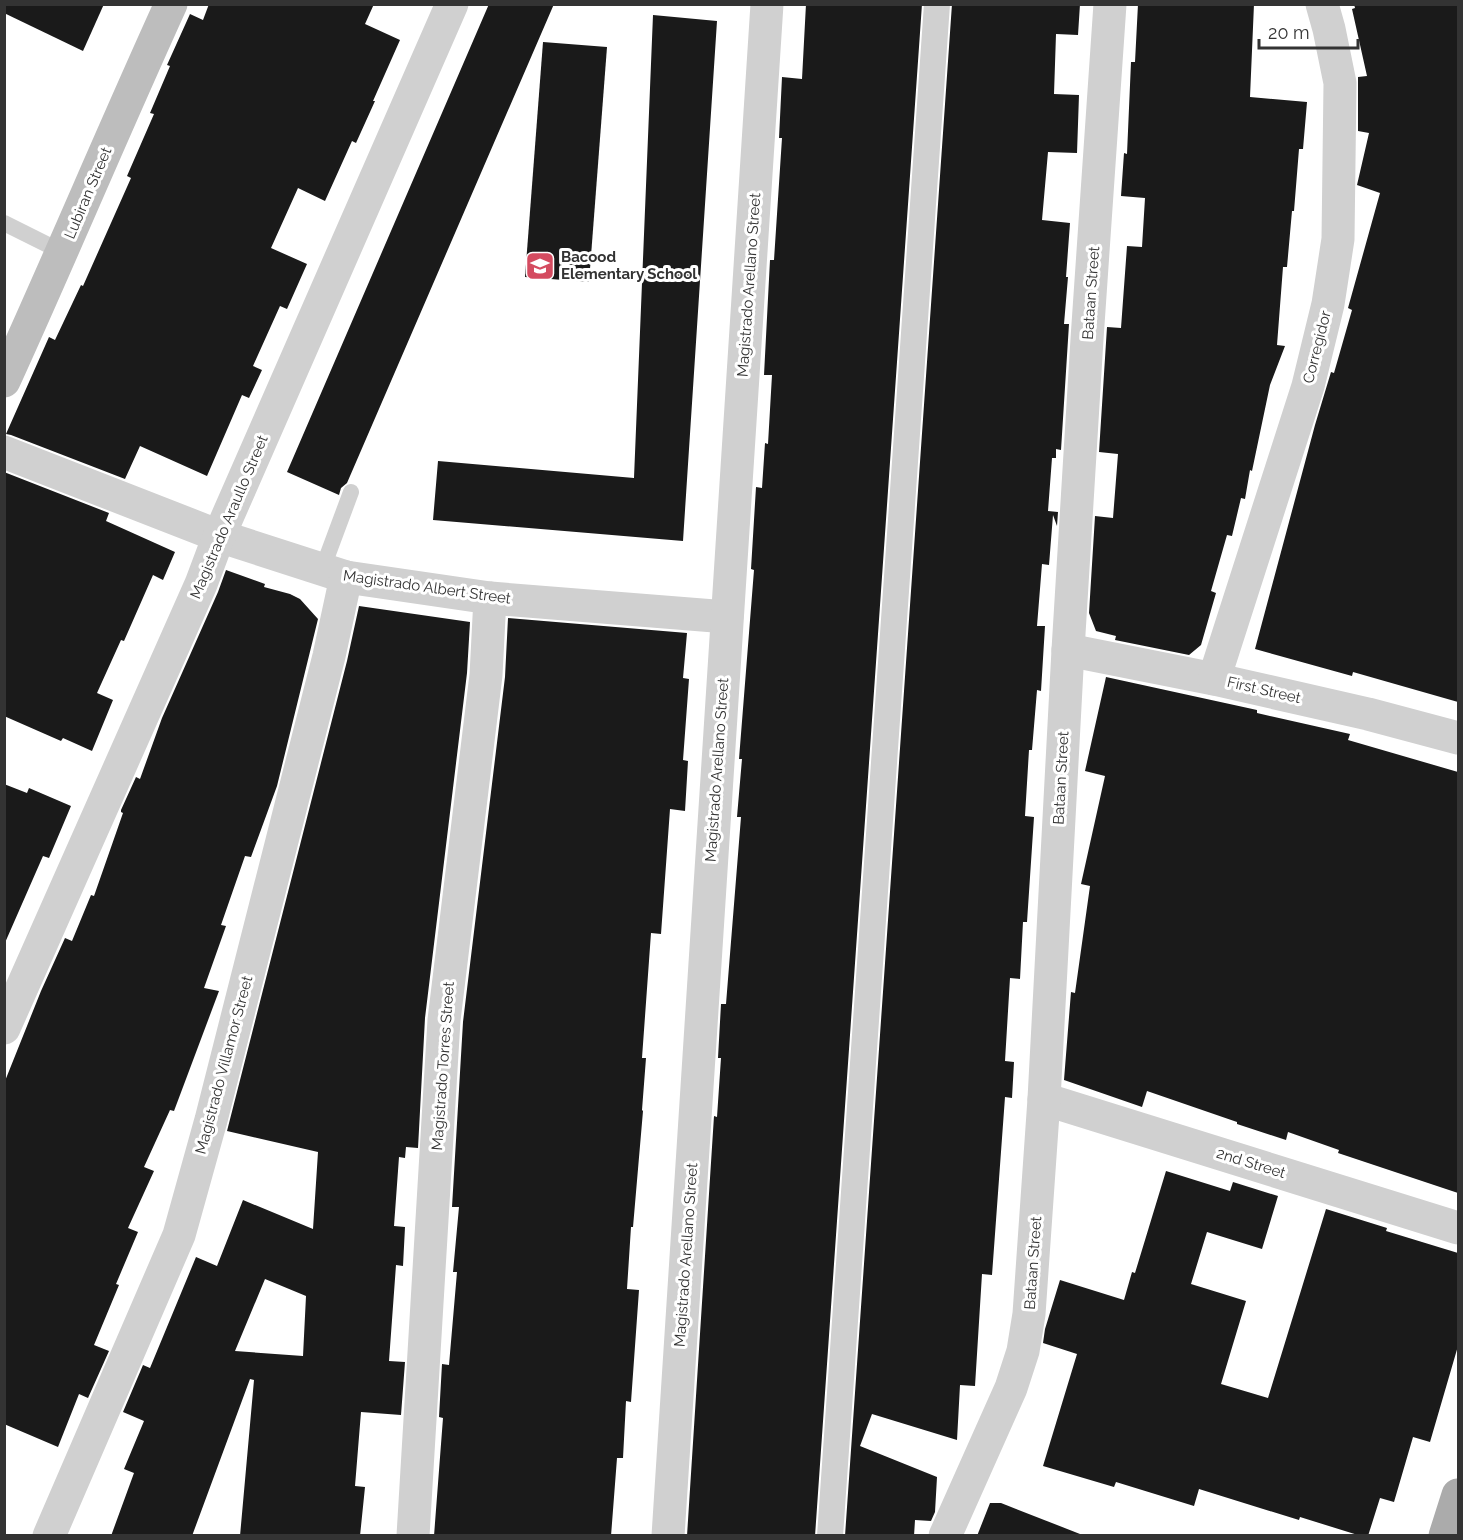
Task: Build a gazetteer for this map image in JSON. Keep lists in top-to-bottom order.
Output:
{
  "streets": {
    "main road": ["Lubiran Street"],
    "street": [
      "Magistrado Arellano Street",
      "Bataan Street",
      "Corregidor",
      "Magistrado Araullo Street",
      "Magistrado Albert Street",
      "First Street",
      "Magistrado Villamor Street",
      "Magistrado Torres Street",
      "2nd Street"
    ]
  },
  "crossings": [
    ["Magistrado Arellano Street", "Magistrado Albert Street"],
    ["Bataan Street", "First Street"],
    ["Bataan Street", "2nd Street"],
    ["Corregidor", "First Street"],
    ["Magistrado Araullo Street", "Magistrado Albert Street"],
    ["Magistrado Albert Street", "Magistrado Villamor Street"],
    ["Magistrado Albert Street", "Magistrado Torres Street"]
  ],
  "places": {
    "school or university": ["Bacood Elementary School"]
  },
  "scale_bar": "20 m"
}
